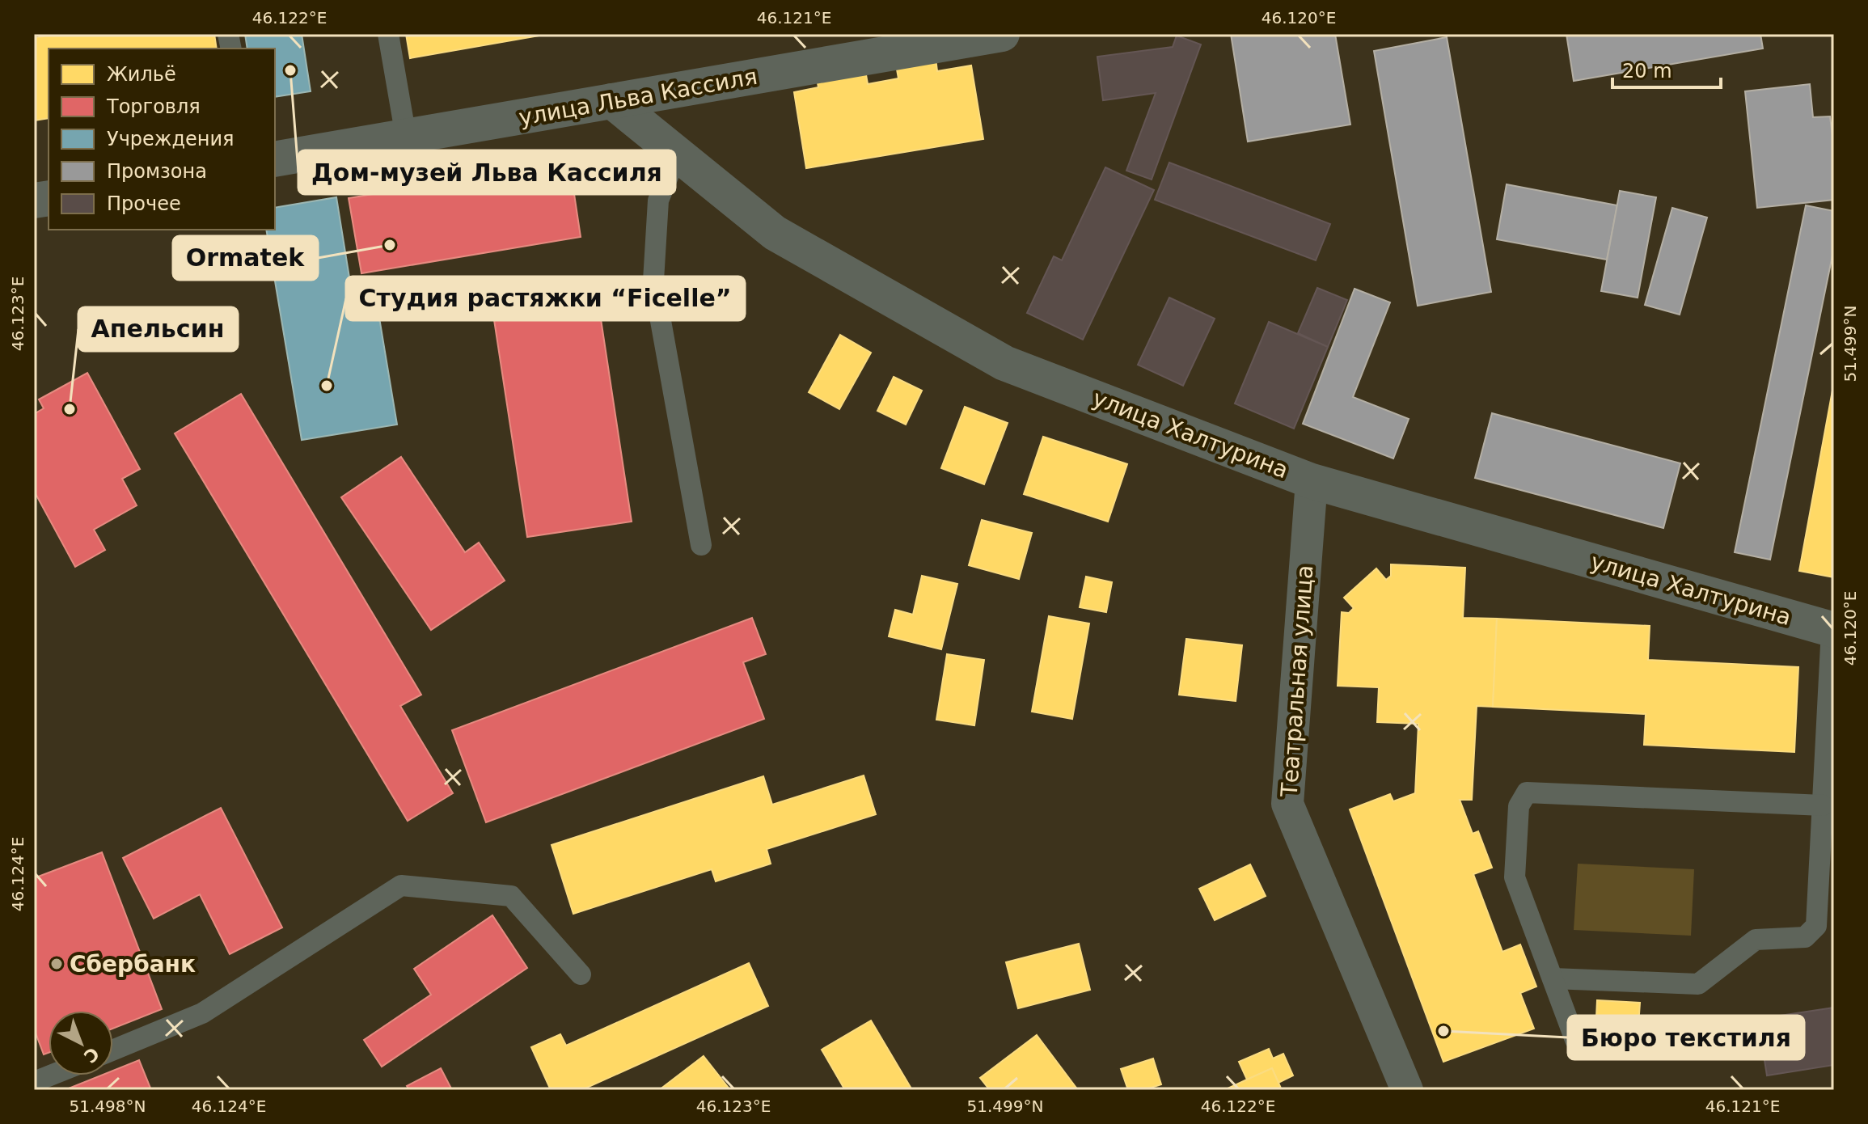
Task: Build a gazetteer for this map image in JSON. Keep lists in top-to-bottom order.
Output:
{
  "streets": {
    "street": ["улица Льва Кассиля", "улица Халтурина", "Театральная улица"]
  },
  "crossings": [
    ["улица Льва Кассиля", "улица Халтурина"],
    ["улица Халтурина", "Театральная улица"]
  ],
  "places": [
    "Дом-музей Льва Кассиля",
    "Ormatek",
    "Студия растяжки “Ficelle”",
    "Апельсин",
    "Сбербанк",
    "Бюро текстиля"
  ],
  "legend": [
    "Жильё",
    "Торговля",
    "Учреждения",
    "Промзона",
    "Прочее"
  ],
  "scale_bar": "20 m",
  "north": "bottom right",
  "coordinates": [
    "46.122°E",
    "46.121°E",
    "46.120°E",
    "46.123°E",
    "51.499°N",
    "46.124°E",
    "51.498°N"
  ]
}
